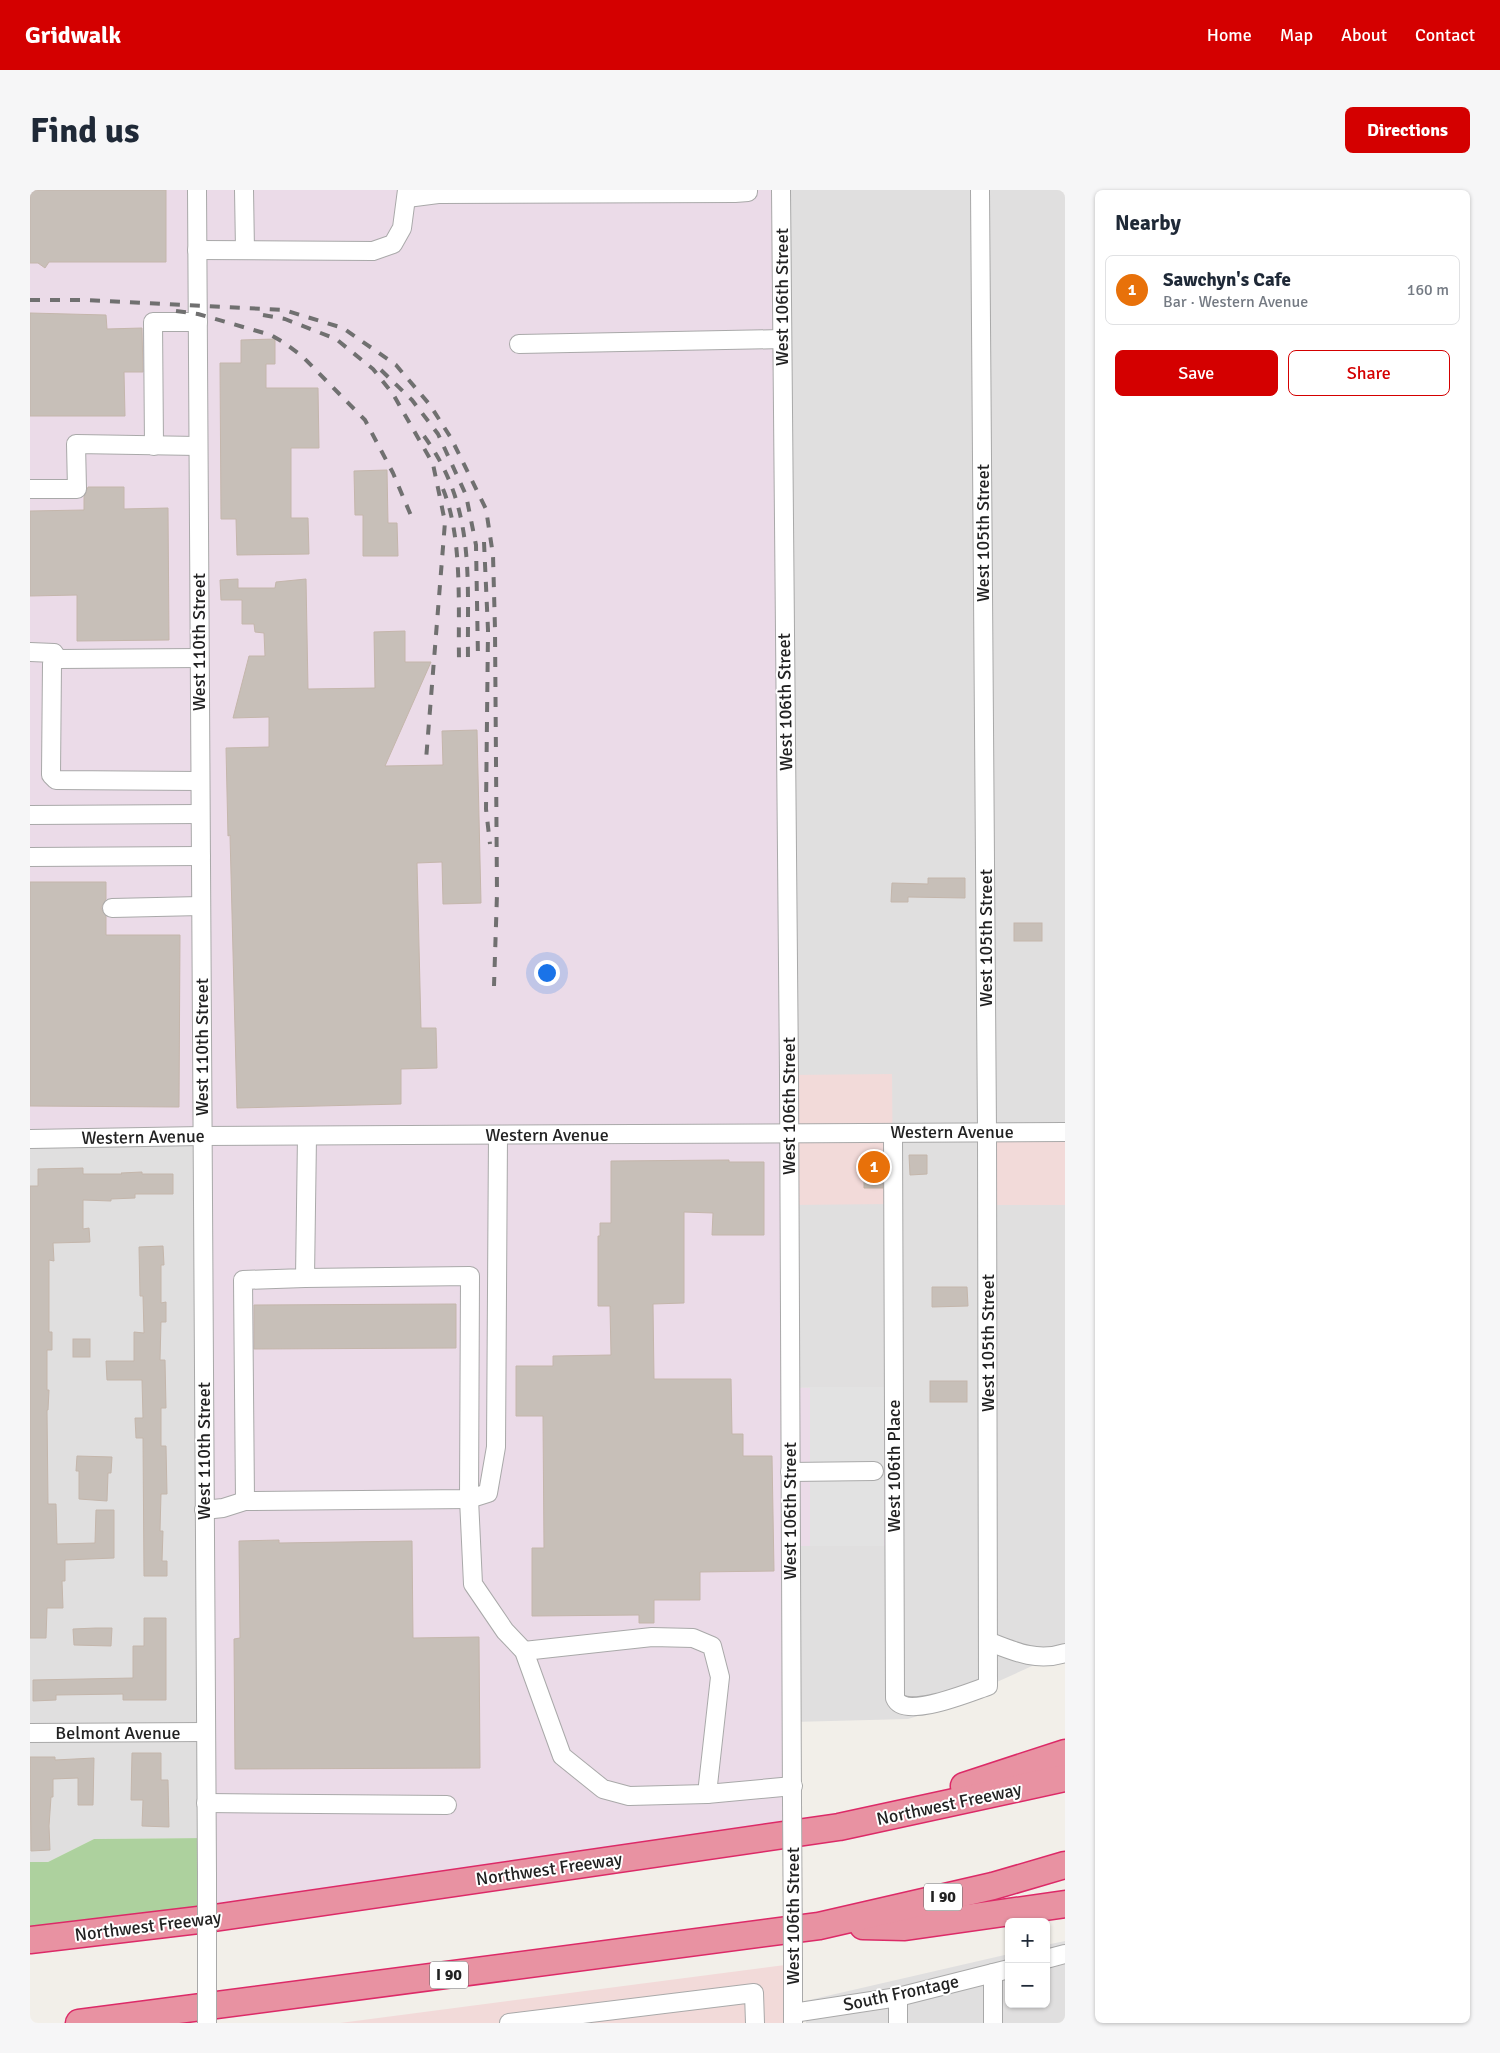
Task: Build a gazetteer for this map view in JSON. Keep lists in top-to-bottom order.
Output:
{
  "streets": {
    "highway": ["Northwest Freeway", "I 90"],
    "street": [
      "West 106th Street",
      "West 105th Street",
      "West 110th Street",
      "Western Avenue",
      "West 106th Place",
      "Belmont Avenue",
      "South Frontage"
    ]
  },
  "crossings": [
    ["West 106th Street", "Western Avenue"],
    ["West 106th Street", "South Frontage"],
    ["West 105th Street", "Western Avenue"],
    ["West 105th Street", "West 106th Place"],
    ["West 110th Street", "Western Avenue"],
    ["West 110th Street", "Belmont Avenue"],
    ["Western Avenue", "West 106th Place"]
  ],
  "page": {
    "header": "Gridwalk",
    "nav": [
      "Home",
      "Map",
      "About",
      "Contact"
    ],
    "buttons": [
      "Directions",
      ["Save", "Share"]
    ],
    "title": "Find us",
    "heading": "Nearby",
    "list": [
      {
        "mark": "1",
        "name": "Sawchyn's Cafe",
        "note": "Bar · Western Avenue",
        "value": "160 m"
      }
    ],
    "pins": "1",
    "map_buttons": ["+", "−"]
  }
}
